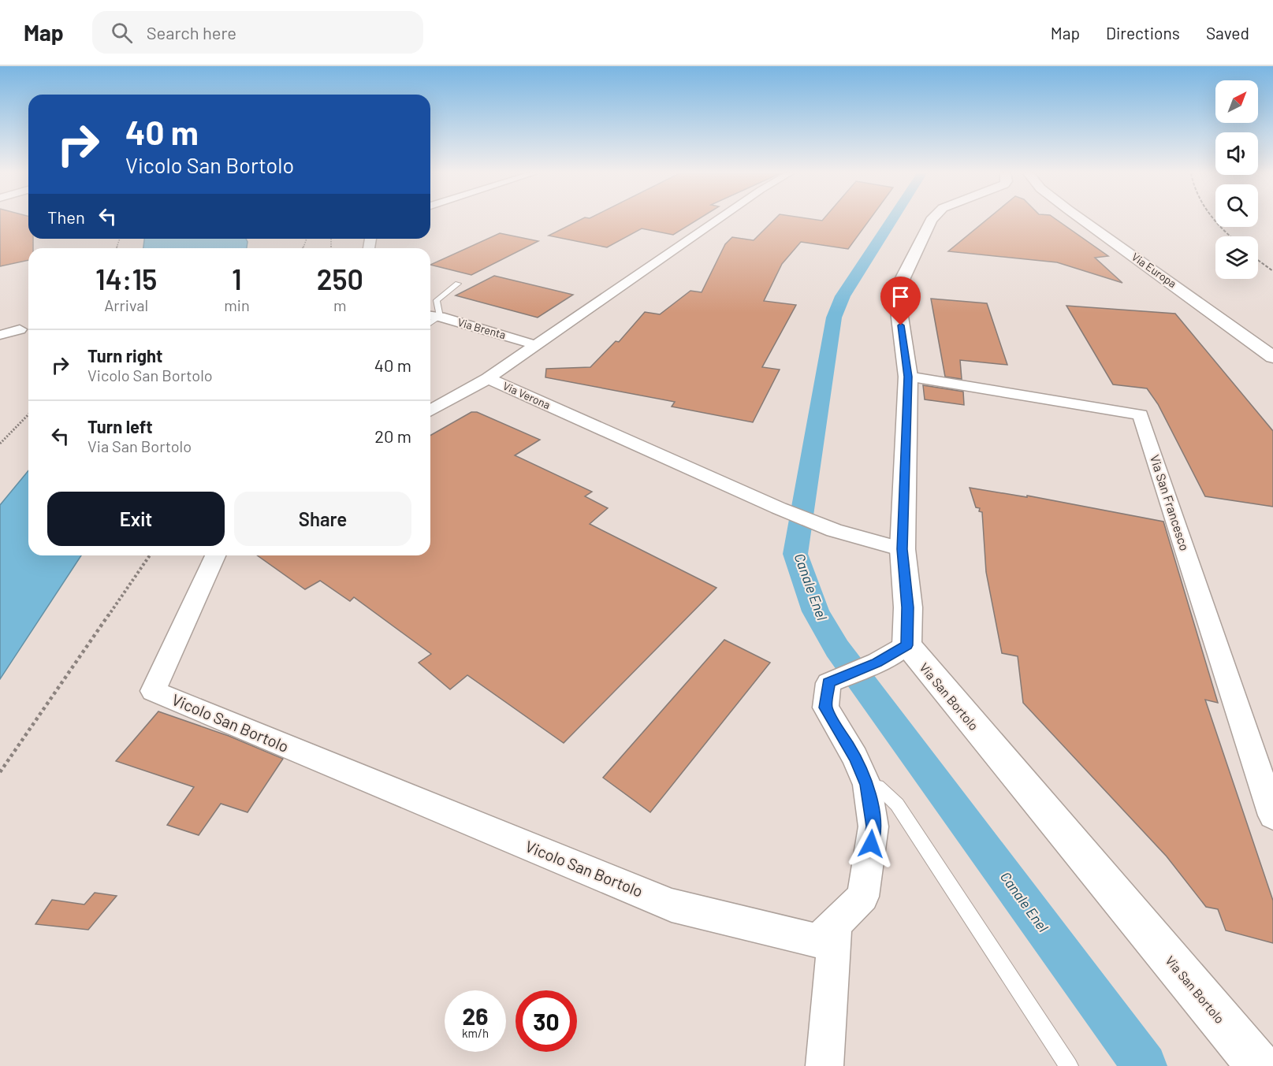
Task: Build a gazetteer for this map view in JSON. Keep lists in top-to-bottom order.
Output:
{
  "streets": {
    "main road": ["Via Europa", "Via San Bortolo"],
    "street": [
      "Via Brenta",
      "Via Verona",
      "Via San Francesco",
      "Vicolo San Bortolo"
    ]
  },
  "crossings": [
    ["Via Brenta", "Via Verona"],
    ["Via San Bortolo", "Vicolo San Bortolo"]
  ],
  "water": ["Canale Enel"],
  "north": "top right",
  "page": {
    "header": "Map",
    "search": "Search here",
    "nav": ["Map", "Directions", "Saved"],
    "turn": ["40 m", "Vicolo San Bortolo"],
    "then": "Then",
    "eta": [
      "14:15",
      "Arrival",
      "1",
      "min",
      "250",
      "m"
    ],
    "list": [
      {
        "name": "Turn right",
        "note": "Vicolo San Bortolo",
        "value": "40 m"
      },
      {
        "name": "Turn left",
        "note": "Via San Bortolo",
        "value": "20 m"
      }
    ],
    "buttons": ["Exit", "Share"],
    "speed": "26 km/h",
    "limit": "30"
  }
}
